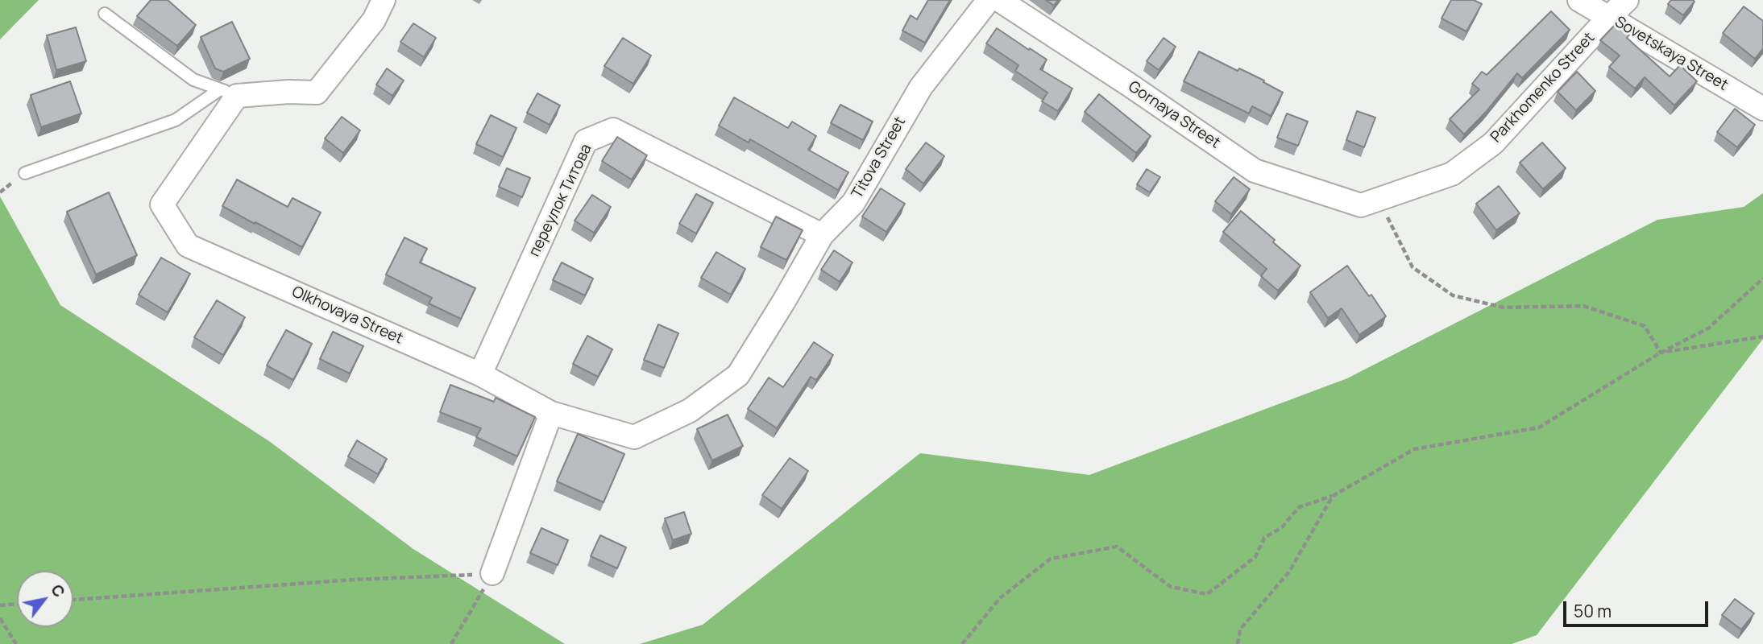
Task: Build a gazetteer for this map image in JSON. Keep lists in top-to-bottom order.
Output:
{
  "streets": {
    "street": [
      "Sovetskaya Street",
      "Parkhomenko Street",
      "Gornaya Street",
      "Titova Street",
      "переулок Титова",
      "Olkhovaya Street"
    ]
  },
  "crossings": [
    ["Sovetskaya Street", "Parkhomenko Street"],
    ["Parkhomenko Street", "Gornaya Street"],
    ["Titova Street", "переулок Титова"],
    ["Titova Street", "Olkhovaya Street"],
    ["переулок Титова", "Olkhovaya Street"]
  ],
  "scale_bar": "50 m",
  "north": "top right"
}
